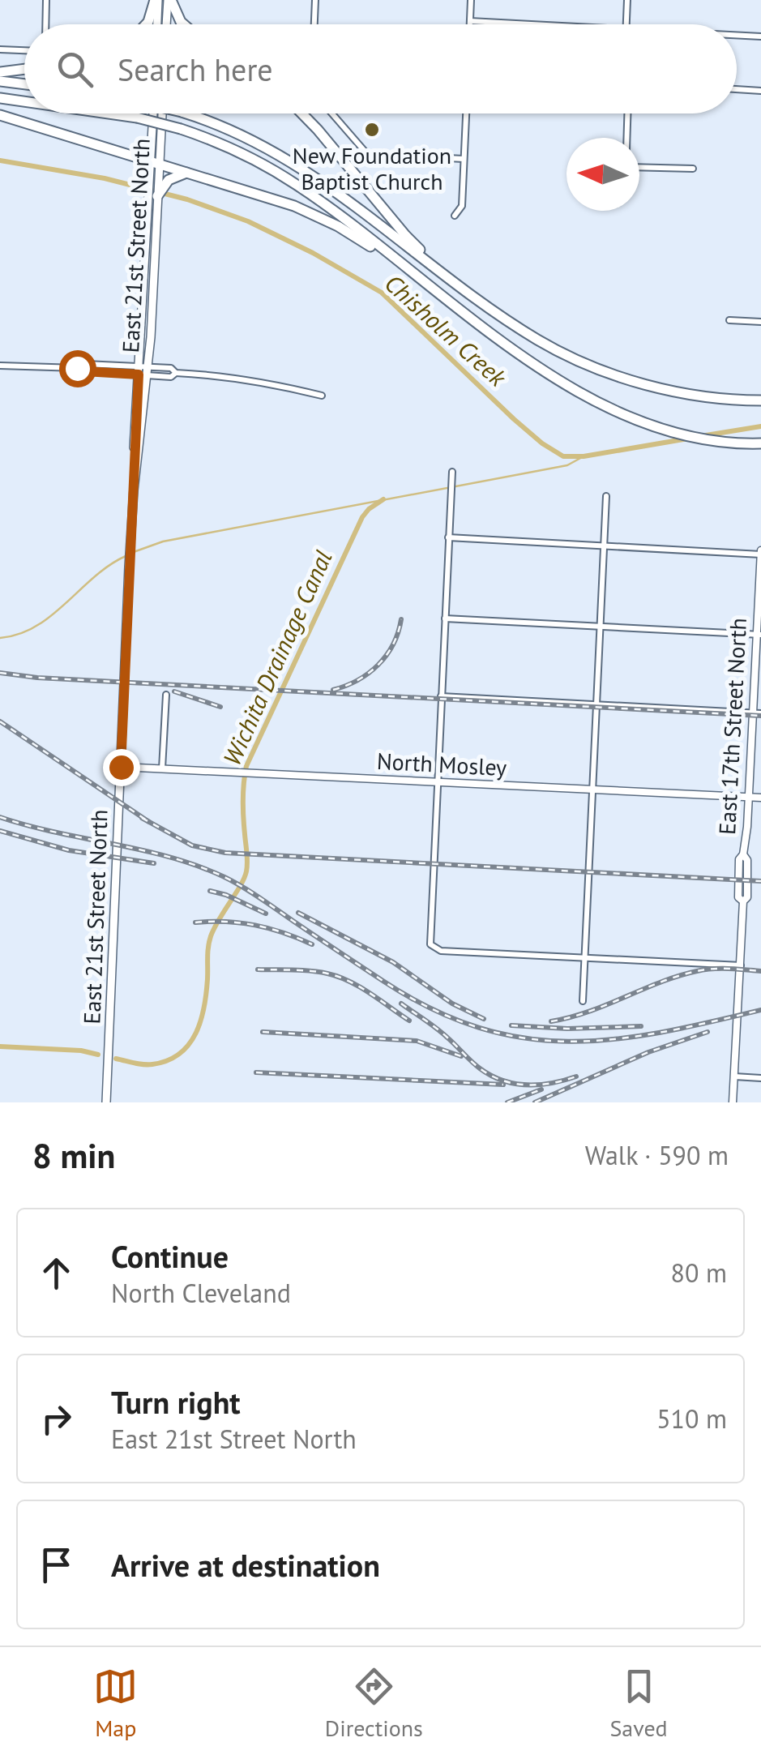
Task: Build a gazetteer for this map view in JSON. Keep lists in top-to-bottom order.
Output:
{
  "streets": {
    "main road": ["East 21st Street North"],
    "street": ["East 17th Street North", "North Mosley"]
  },
  "crossings": [
    ["East 21st Street North", "North Mosley"],
    ["East 17th Street North", "North Mosley"]
  ],
  "water": ["Chisholm Creek", "Wichita Drainage Canal"],
  "places": ["New Foundation Baptist Church"],
  "north": "left",
  "page": {
    "search": "Search here",
    "heading": ["8 min", "Walk · 590 m"],
    "list": [
      ["Continue", "North Cleveland", "80 m"],
      ["Turn right", "East 21st Street North", "510 m"],
      "Arrive at destination"
    ],
    "nav": ["Map", "Directions", "Saved"]
  }
}
